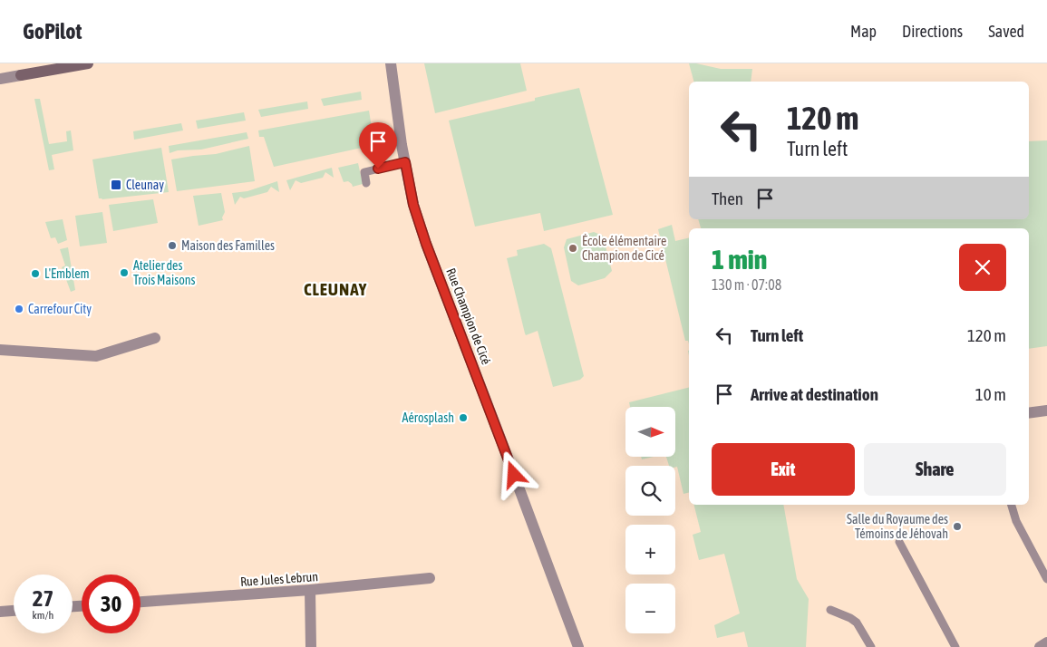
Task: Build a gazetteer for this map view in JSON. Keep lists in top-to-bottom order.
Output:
{
  "streets": {
    "street": ["Rue Champion de Cicé", "Rue Jules Lebrun"]
  },
  "districts": ["CLEUNAY"],
  "places": {
    "transit": ["Cleunay"],
    "other": [
      "Maison des Familles",
      "École élémentaire Champion de Cicé",
      "Atelier des Trois Maisons",
      "L'Emblem",
      "Carrefour City",
      "Aérosplash",
      "Salle du Royaume des Témoins de Jéhovah"
    ]
  },
  "north": "right",
  "page": {
    "header": "GoPilot",
    "nav": ["Map", "Directions", "Saved"],
    "turn": ["120 m", "Turn left"],
    "then": "Then",
    "heading": ["1 min", "130 m · 07:08"],
    "list": [
      {
        "name": "Turn left",
        "value": "120 m"
      },
      {
        "name": "Arrive at destination",
        "value": "10 m"
      }
    ],
    "map_buttons": ["+", "−"],
    "buttons": ["Exit", "Share"],
    "speed": "27 km/h",
    "limit": "30"
  }
}
